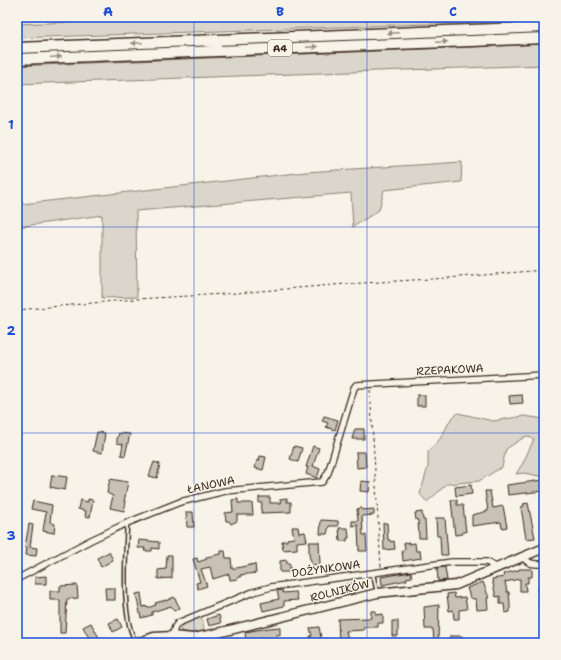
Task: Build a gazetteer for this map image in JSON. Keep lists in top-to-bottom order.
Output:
{
  "streets": {
    "highway": ["A4"],
    "street": [
      "RZEPAKOWA",
      "ŁANOWA",
      "DOŻYNKOWA",
      "ROLNIKÓW"
    ]
  },
  "crossings": [
    ["RZEPAKOWA", "ŁANOWA"],
    ["DOŻYNKOWA", "ROLNIKÓW"]
  ],
  "grid": {
    "columns": ["A", "B", "C"],
    "rows": ["1", "2", "3"]
  }
}
